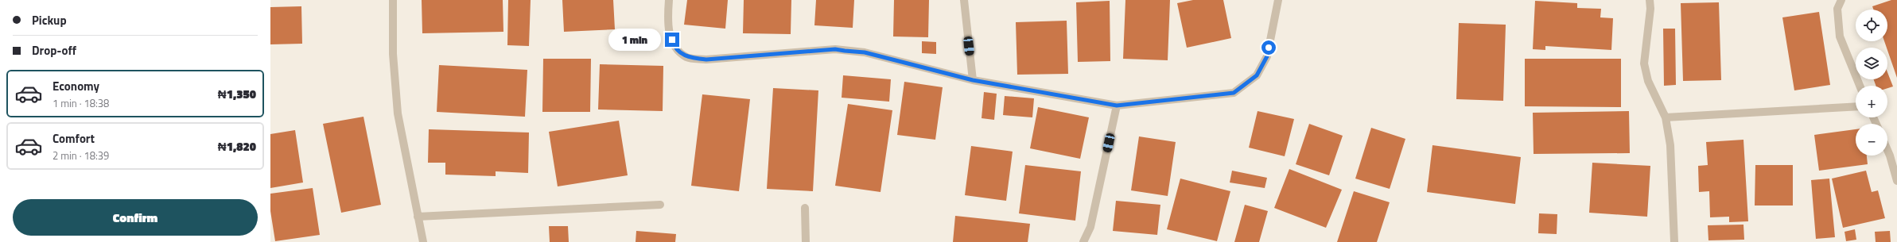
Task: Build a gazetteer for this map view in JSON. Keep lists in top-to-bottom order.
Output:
{
  "page": {
    "banner": ["Pickup", "Drop-off"],
    "map_buttons": ["+", "−"],
    "bubble": "1 min",
    "list": [
      {
        "name": "Economy",
        "note": "1 min · 18:38",
        "value": "₦1,350"
      },
      {
        "name": "Comfort",
        "note": "2 min · 18:39",
        "value": "₦1,820"
      }
    ],
    "buttons": "Confirm"
  }
}
